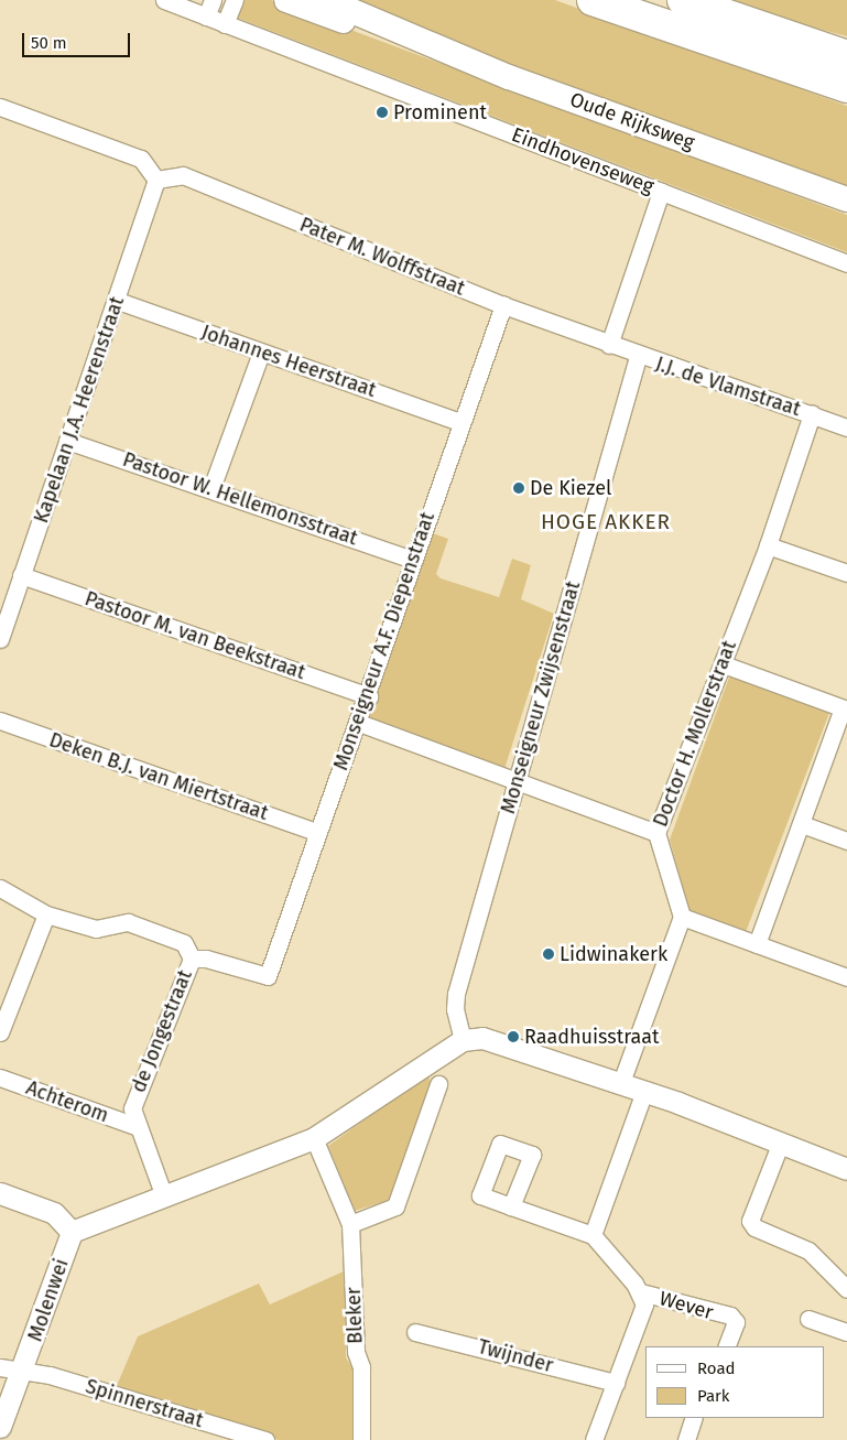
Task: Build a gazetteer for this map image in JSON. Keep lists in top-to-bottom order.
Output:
{
  "streets": {
    "main road": ["Oude Rijksweg"],
    "street": [
      "Eindhovenseweg",
      "Pater M. Wolffstraat",
      "Johannes Heerstraat",
      "J.J. de Vlamstraat",
      "Kapelaan J.A. Heerenstraat",
      "Pastoor W. Hellemonsstraat",
      "Pastoor M. van Beekstraat",
      "Monseigneur A.F. Diepenstraat",
      "Monseigneur Zwijsenstraat",
      "Doctor H. Mollerstraat",
      "Deken B.J. van Miertstraat",
      "de Jongestraat",
      "Achterom",
      "Molenwei",
      "Wever",
      "Bleker",
      "Twijnder",
      "Spinnerstraat"
    ]
  },
  "crossings": [
    ["Pater M. Wolffstraat", "J.J. de Vlamstraat"],
    ["Pater M. Wolffstraat", "Kapelaan J.A. Heerenstraat"],
    ["Pater M. Wolffstraat", "Monseigneur A.F. Diepenstraat"],
    ["Johannes Heerstraat", "Kapelaan J.A. Heerenstraat"],
    ["Johannes Heerstraat", "Monseigneur A.F. Diepenstraat"],
    ["J.J. de Vlamstraat", "Monseigneur Zwijsenstraat"],
    ["J.J. de Vlamstraat", "Doctor H. Mollerstraat"],
    ["Kapelaan J.A. Heerenstraat", "Pastoor W. Hellemonsstraat"],
    ["Kapelaan J.A. Heerenstraat", "Pastoor M. van Beekstraat"],
    ["Pastoor W. Hellemonsstraat", "Monseigneur A.F. Diepenstraat"],
    ["Pastoor M. van Beekstraat", "Monseigneur A.F. Diepenstraat"],
    ["Monseigneur A.F. Diepenstraat", "Deken B.J. van Miertstraat"],
    ["Monseigneur A.F. Diepenstraat", "de Jongestraat"],
    ["de Jongestraat", "Achterom"],
    ["Molenwei", "Spinnerstraat"]
  ],
  "districts": ["HOGE AKKER"],
  "places": [
    "Prominent",
    "De Kiezel",
    "Lidwinakerk",
    "Raadhuisstraat"
  ],
  "legend": ["Road", "Park"],
  "scale_bar": "50 m"
}
